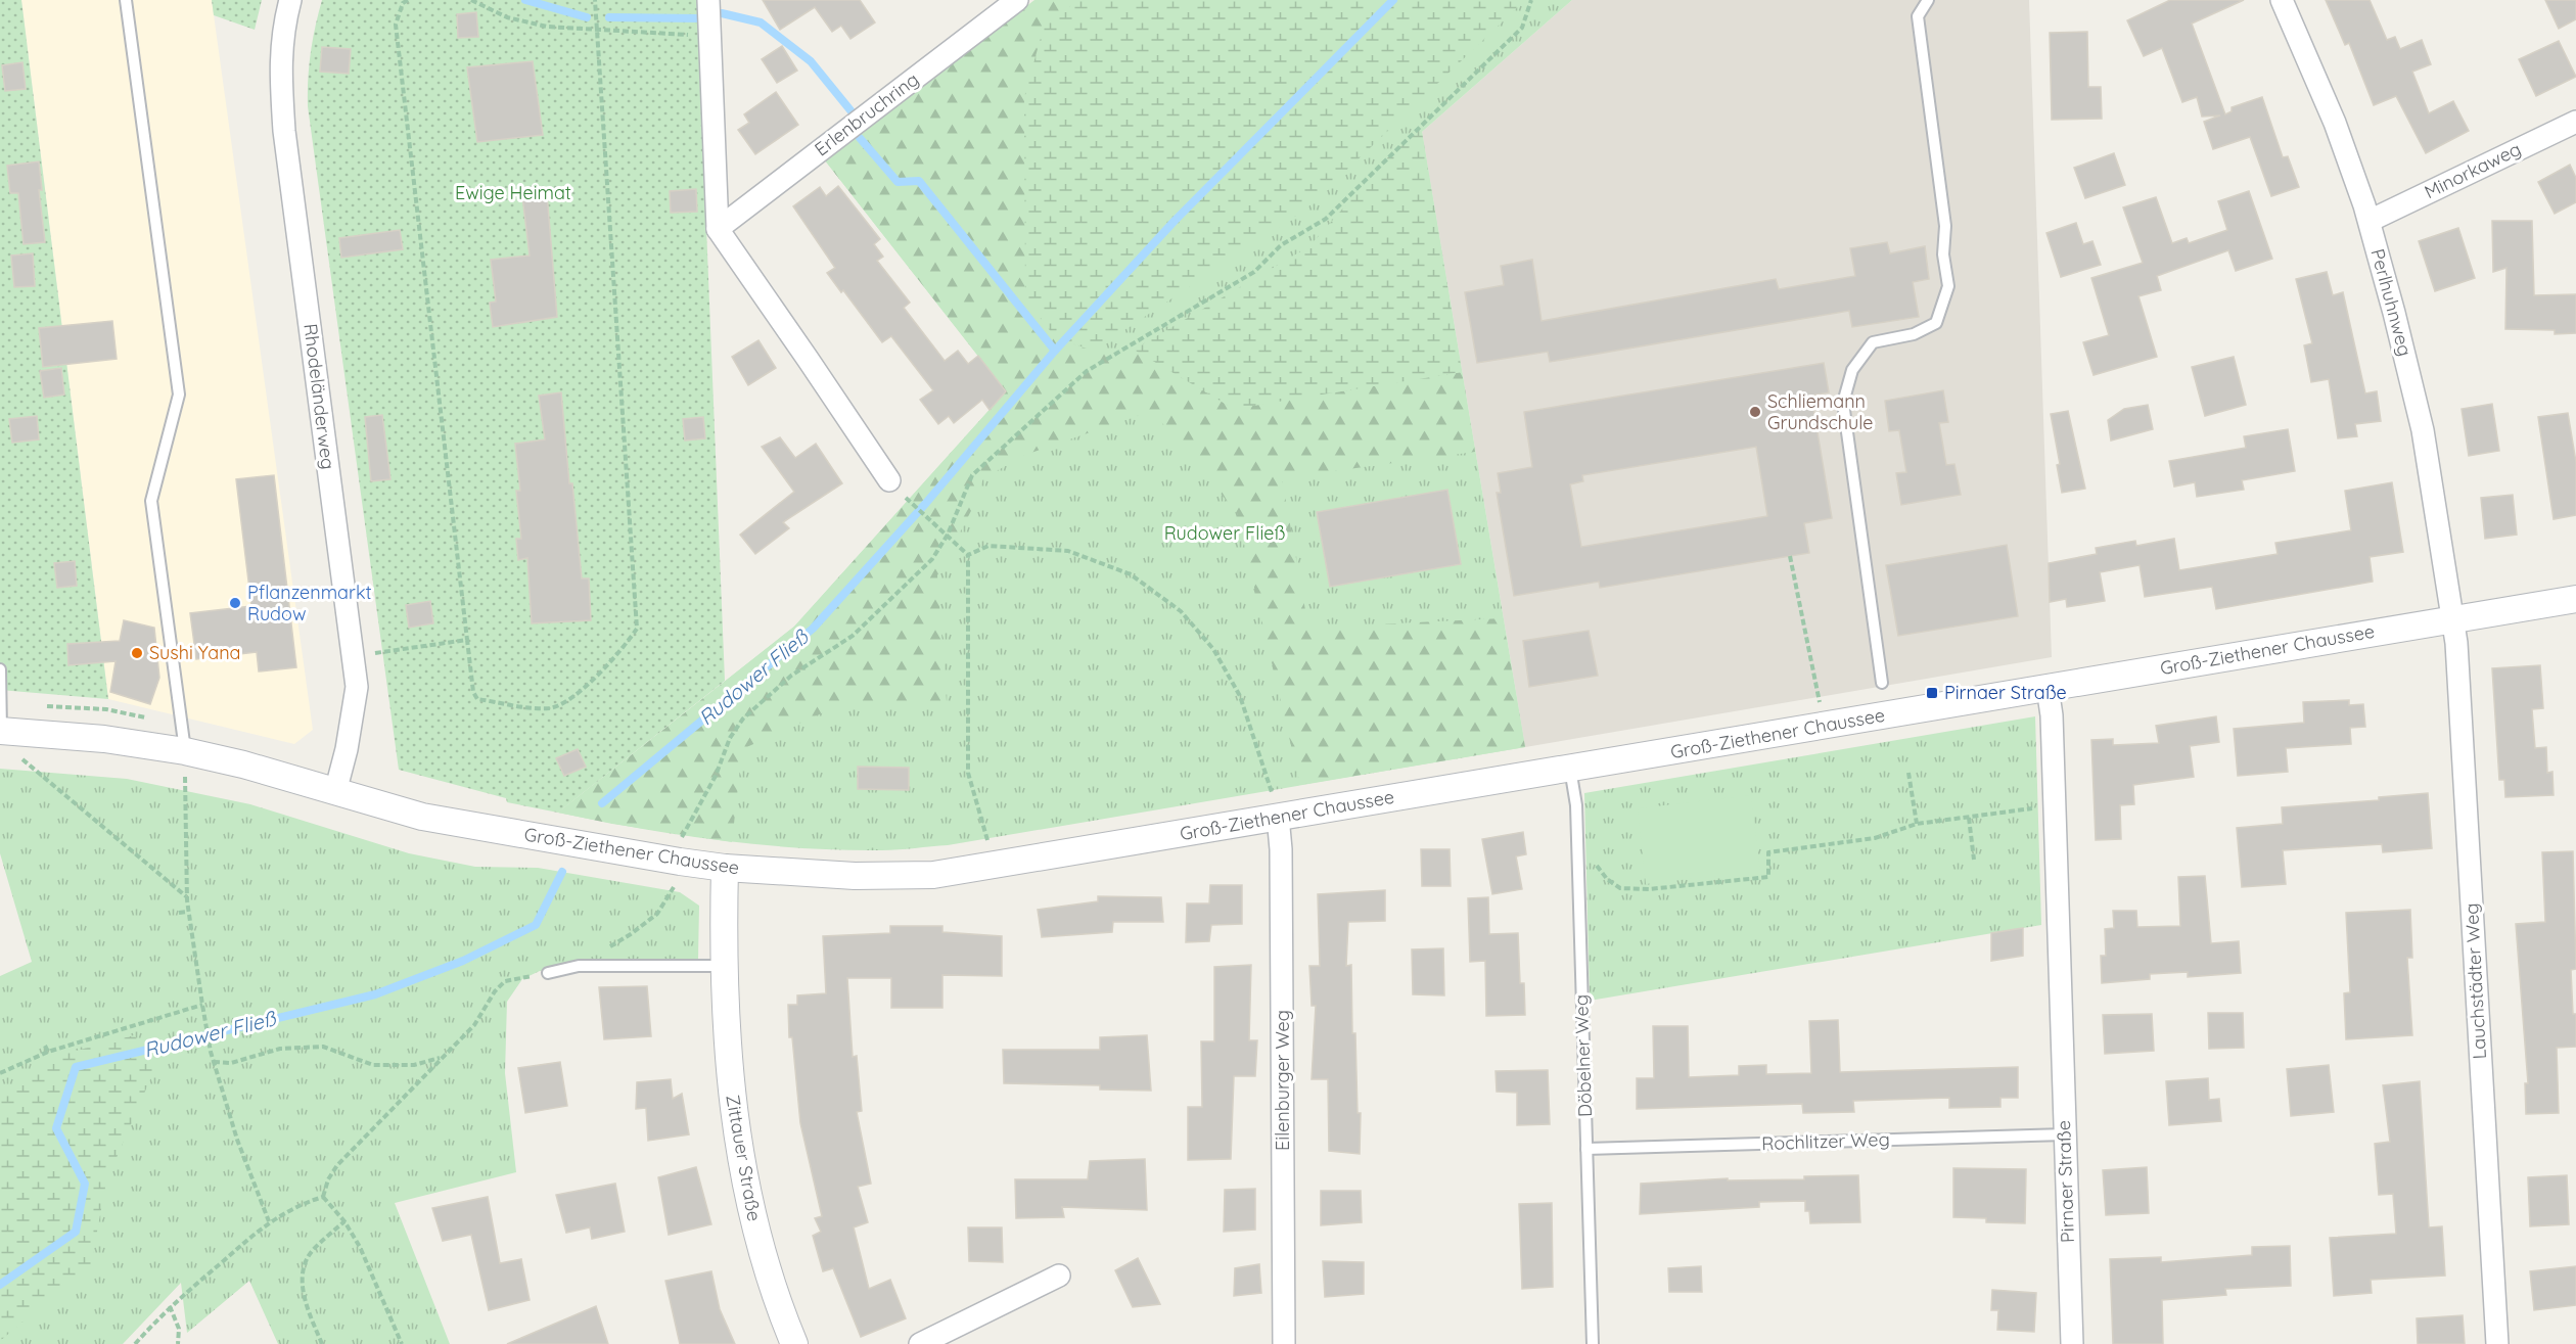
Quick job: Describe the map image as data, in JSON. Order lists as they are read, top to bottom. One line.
{"streets":{"street":["Erlenbruchring","Minorkaweg","Perlhuhnweg","Rhodeländerweg","Groß-Ziethener Chaussee","Lauchstädter Weg","Eilenburger Weg","Zittauer Straße","Pirnaer Straße"],"lane":["Döbelner Weg","Rochlitzer Weg"]},"crossings":[["Minorkaweg","Perlhuhnweg"],["Perlhuhnweg","Groß-Ziethener Chaussee"],["Perlhuhnweg","Lauchstädter Weg"],["Rhodeländerweg","Groß-Ziethener Chaussee"],["Groß-Ziethener Chaussee","Lauchstädter Weg"],["Groß-Ziethener Chaussee","Döbelner Weg"],["Groß-Ziethener Chaussee","Eilenburger Weg"],["Groß-Ziethener Chaussee","Zittauer Straße"],["Groß-Ziethener Chaussee","Pirnaer Straße"],["Döbelner Weg","Rochlitzer Weg"],["Rochlitzer Weg","Pirnaer Straße"]],"water":["Rudower Fließ"],"parks":["Ewige Heimat","Rudower Fließ"],"places":{"other":["Schliemann Grundschule","Pflanzenmarkt Rudow","Sushi Yana"],"transit":["Pirnaer Straße"]}}
